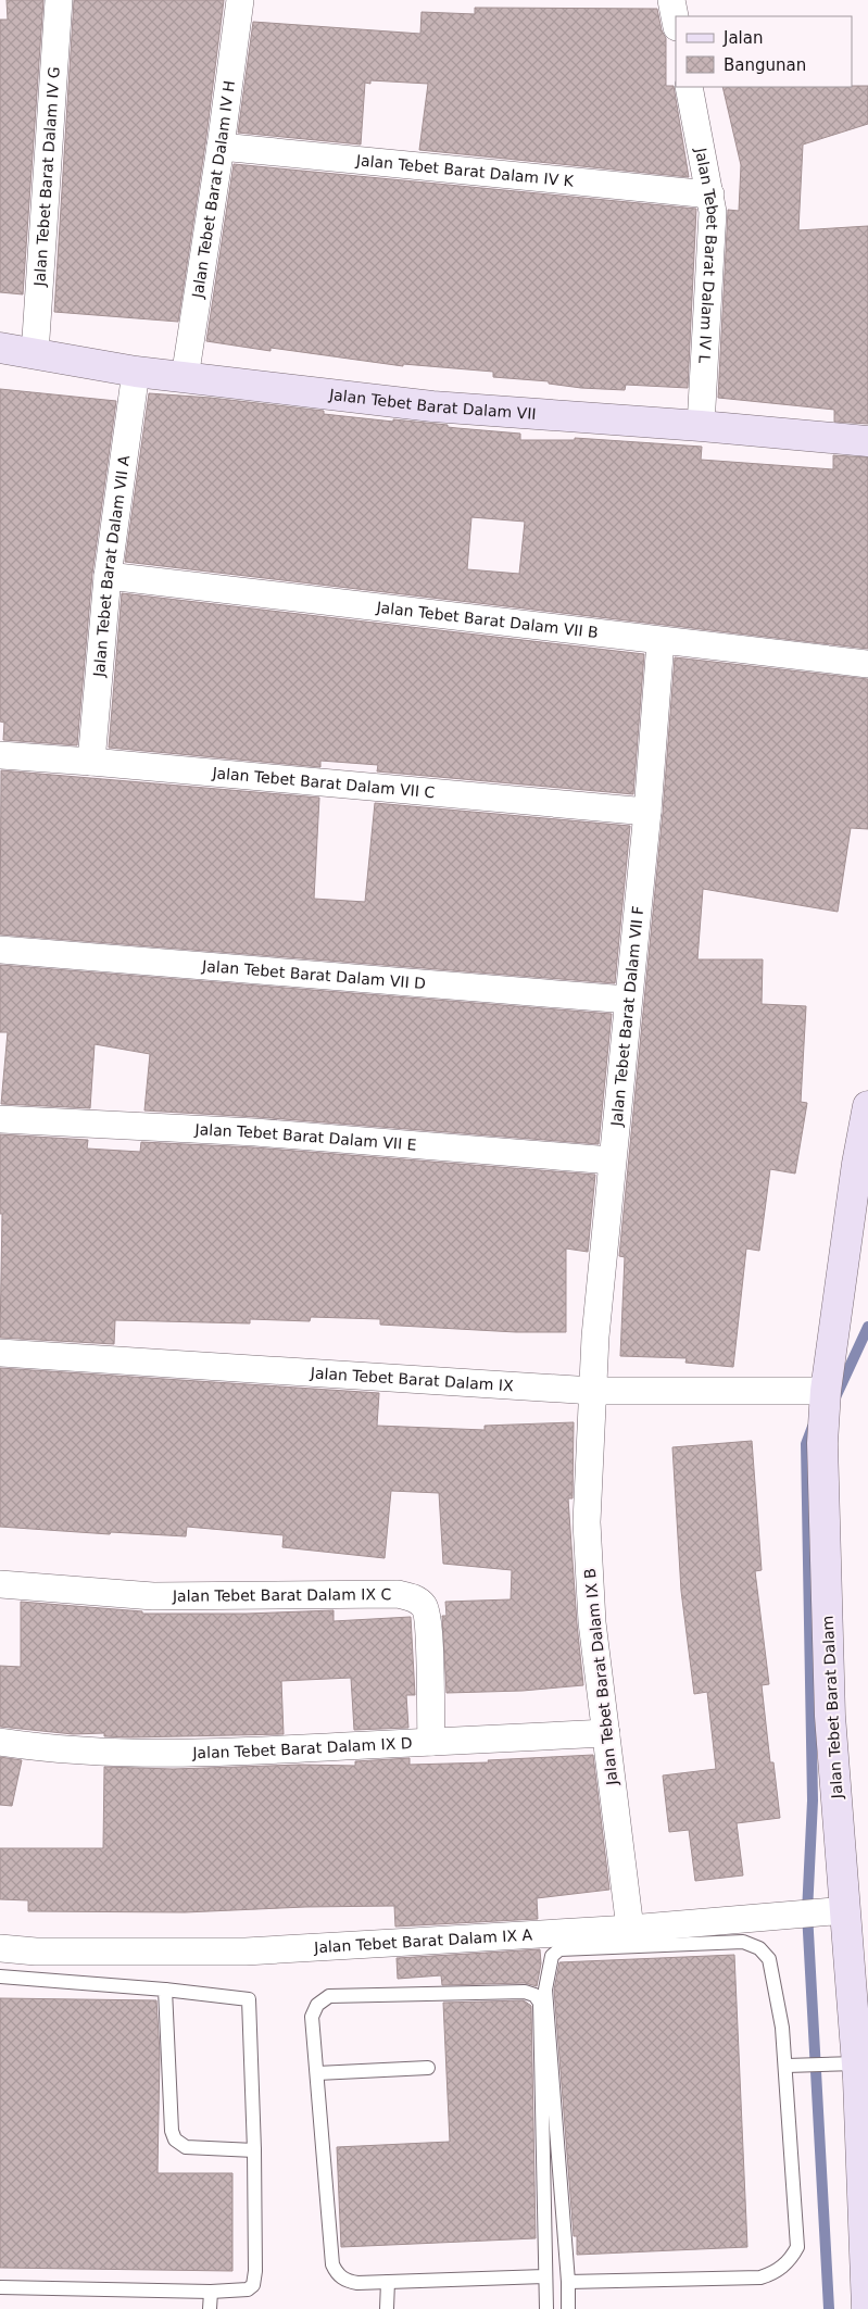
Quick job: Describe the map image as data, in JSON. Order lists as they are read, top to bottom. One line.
{"streets":{"street":["Jalan Tebet Barat Dalam IV K","Jalan Tebet Barat Dalam IV G","Jalan Tebet Barat Dalam IV H","Jalan Tebet Barat Dalam IV L","Jalan Tebet Barat Dalam VII","Jalan Tebet Barat Dalam VII A","Jalan Tebet Barat Dalam VII B","Jalan Tebet Barat Dalam VII C","Jalan Tebet Barat Dalam VII D","Jalan Tebet Barat Dalam VII F","Jalan Tebet Barat Dalam VII E","Jalan Tebet Barat Dalam IX","Jalan Tebet Barat Dalam IX C","Jalan Tebet Barat Dalam IX B","Jalan Tebet Barat Dalam","Jalan Tebet Barat Dalam IX D","Jalan Tebet Barat Dalam IX A"]},"crossings":[["Jalan Tebet Barat Dalam IV K","Jalan Tebet Barat Dalam IV H"],["Jalan Tebet Barat Dalam IV K","Jalan Tebet Barat Dalam IV L"],["Jalan Tebet Barat Dalam IV G","Jalan Tebet Barat Dalam VII"],["Jalan Tebet Barat Dalam IV H","Jalan Tebet Barat Dalam VII"],["Jalan Tebet Barat Dalam IV L","Jalan Tebet Barat Dalam VII"],["Jalan Tebet Barat Dalam VII","Jalan Tebet Barat Dalam VII A"],["Jalan Tebet Barat Dalam VII A","Jalan Tebet Barat Dalam VII B"],["Jalan Tebet Barat Dalam VII A","Jalan Tebet Barat Dalam VII C"],["Jalan Tebet Barat Dalam VII B","Jalan Tebet Barat Dalam VII F"],["Jalan Tebet Barat Dalam VII C","Jalan Tebet Barat Dalam VII F"],["Jalan Tebet Barat Dalam VII D","Jalan Tebet Barat Dalam VII F"],["Jalan Tebet Barat Dalam VII F","Jalan Tebet Barat Dalam VII E"],["Jalan Tebet Barat Dalam VII F","Jalan Tebet Barat Dalam IX"],["Jalan Tebet Barat Dalam VII F","Jalan Tebet Barat Dalam IX B"],["Jalan Tebet Barat Dalam IX","Jalan Tebet Barat Dalam IX B"],["Jalan Tebet Barat Dalam IX","Jalan Tebet Barat Dalam"],["Jalan Tebet Barat Dalam IX C","Jalan Tebet Barat Dalam IX D"],["Jalan Tebet Barat Dalam IX B","Jalan Tebet Barat Dalam IX D"],["Jalan Tebet Barat Dalam IX B","Jalan Tebet Barat Dalam IX A"],["Jalan Tebet Barat Dalam","Jalan Tebet Barat Dalam IX A"]],"legend":["Jalan","Bangunan"]}
